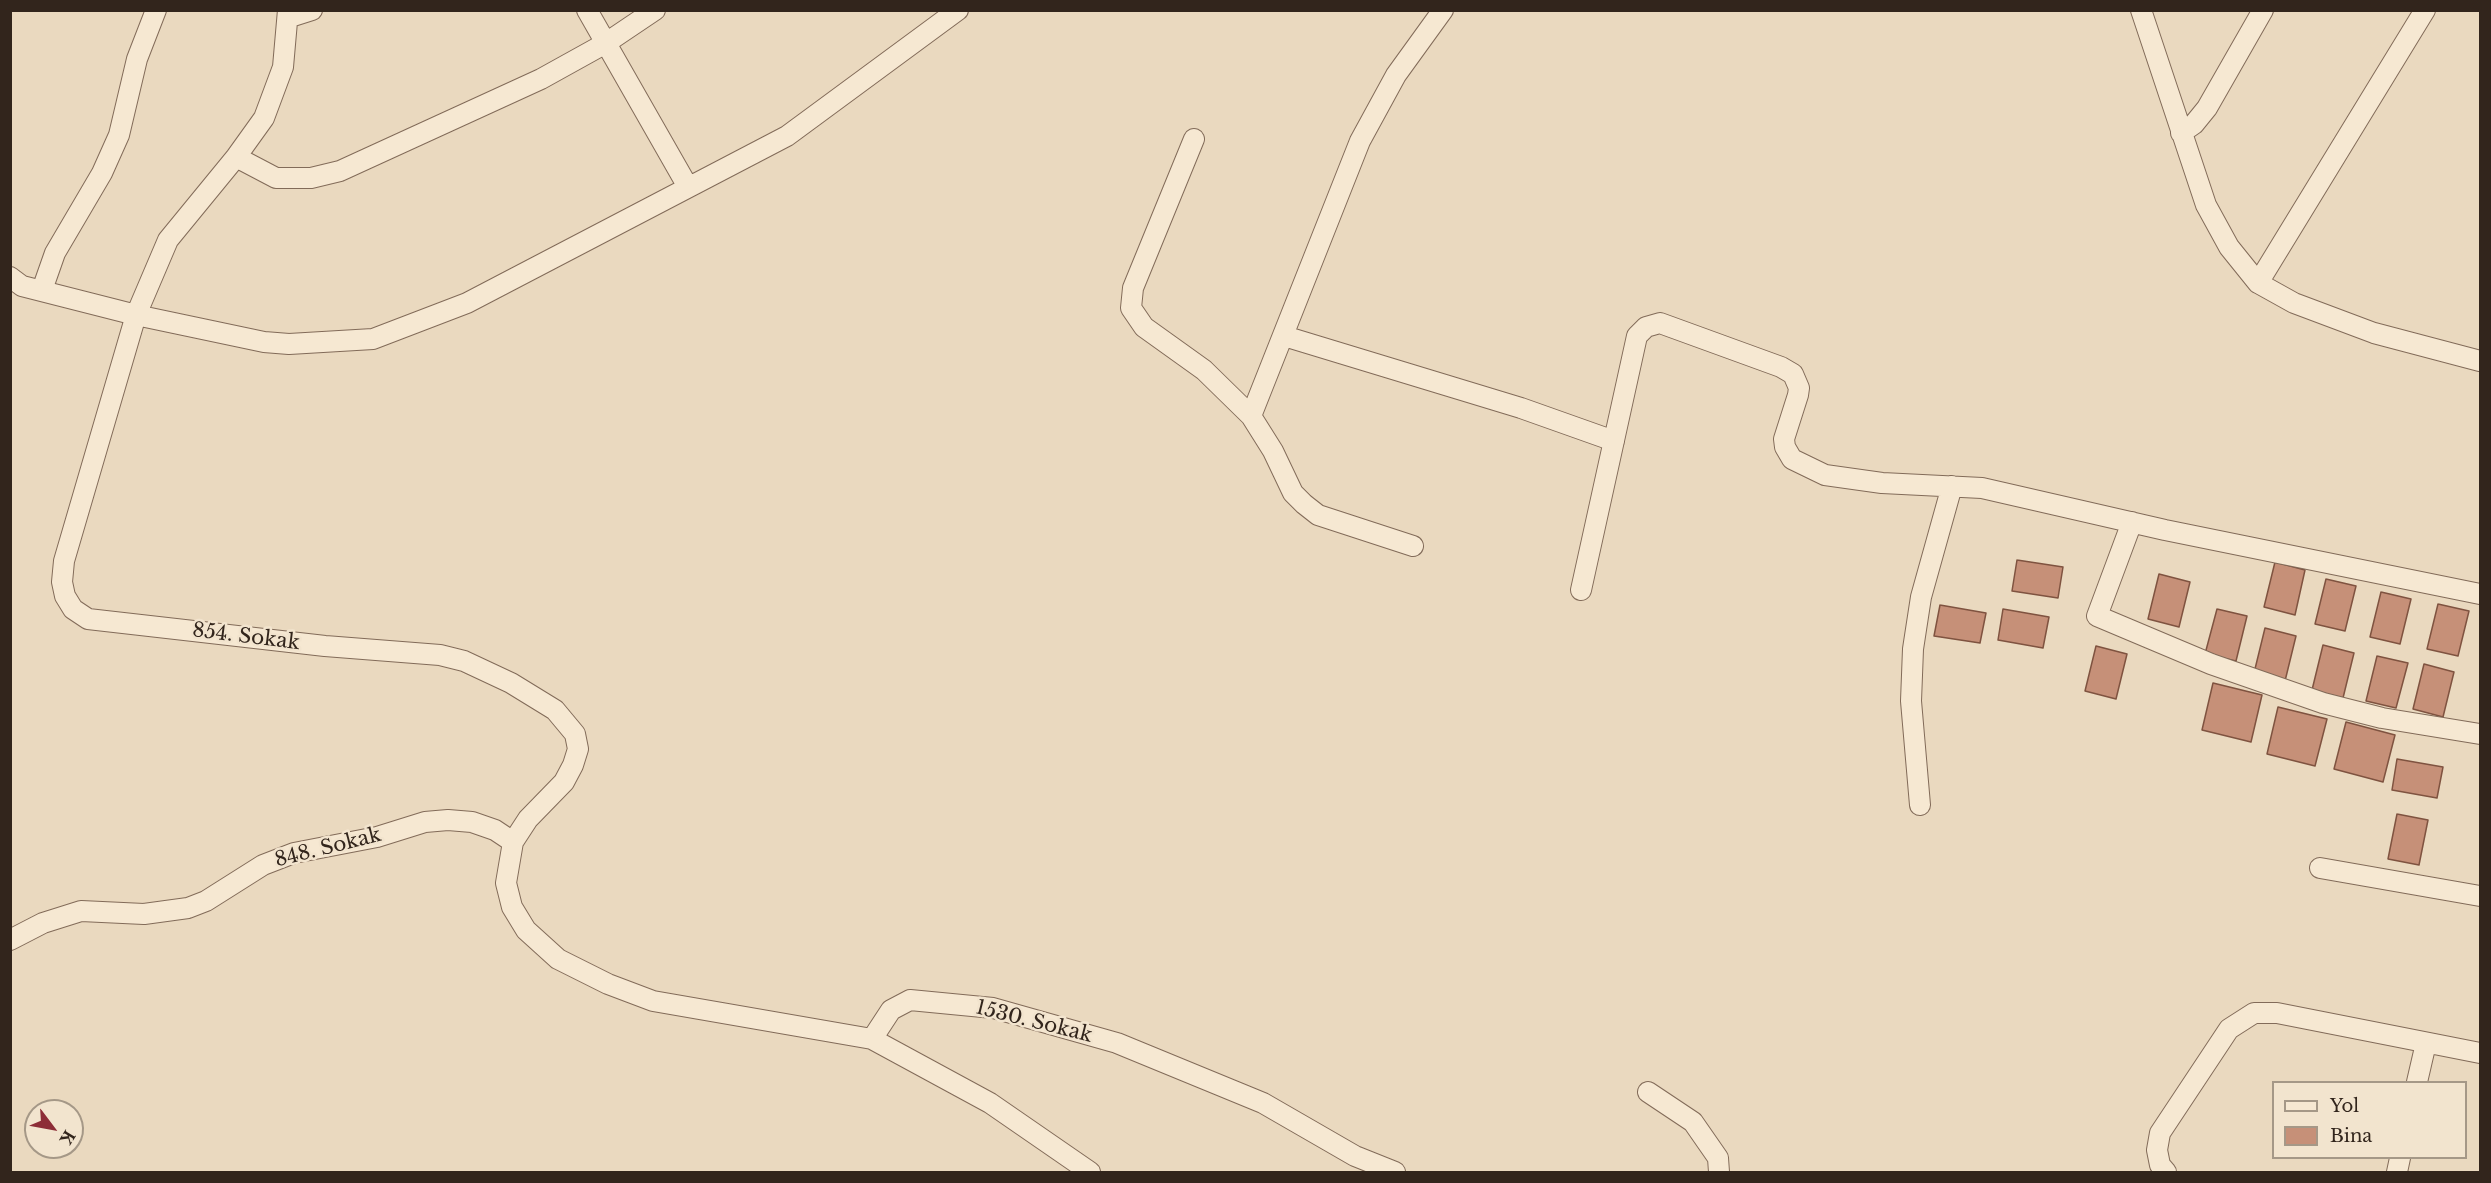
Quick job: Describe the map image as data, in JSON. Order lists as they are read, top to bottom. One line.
{"streets":{"street":["854. Sokak","848. Sokak","1530. Sokak"]},"crossings":[["854. Sokak","848. Sokak"]],"legend":["Yol","Bina"],"north":"bottom right"}
